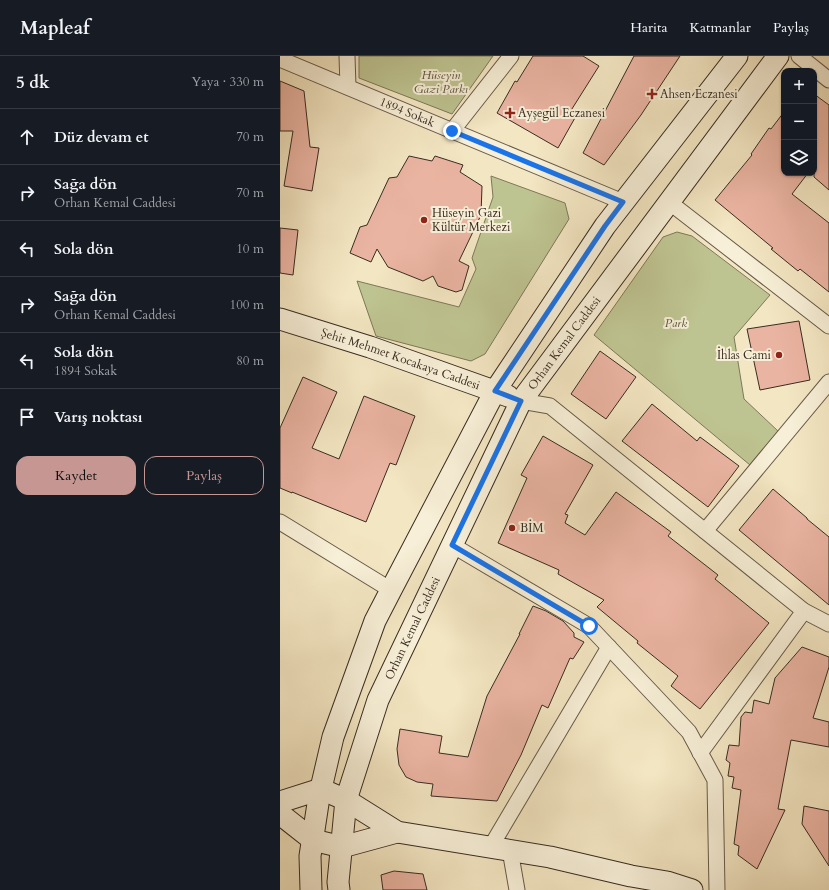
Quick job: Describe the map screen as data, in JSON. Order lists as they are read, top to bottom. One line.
{"streets":{"main road":["Orhan Kemal Caddesi","Şehit Mehmet Kocakaya Caddesi"],"street":["1894 Sokak"]},"crossings":[["1894 Sokak","Orhan Kemal Caddesi"],["Orhan Kemal Caddesi","Şehit Mehmet Kocakaya Caddesi"]],"parks":["Hüseyin Gazi Parkı","Park"],"places":{"health":["Ahsen Eczanesi","Ayşegül Eczanesi"],"other":["Hüseyin Gazi Kültür Merkezi","İhlas Cami","BİM"]},"page":{"header":"Mapleaf","nav":["Harita","Katmanlar","Paylaş"],"heading":["5 dk","Yaya · 330 m"],"map_buttons":["+","−"],"list":[["Düz devam et","70 m"],["Sağa dön","Orhan Kemal Caddesi","70 m"],["Sola dön","10 m"],["Sağa dön","Orhan Kemal Caddesi","100 m"],["Sola dön","1894 Sokak","80 m"],"Varış noktası"],"buttons":["Kaydet","Paylaş"]}}
